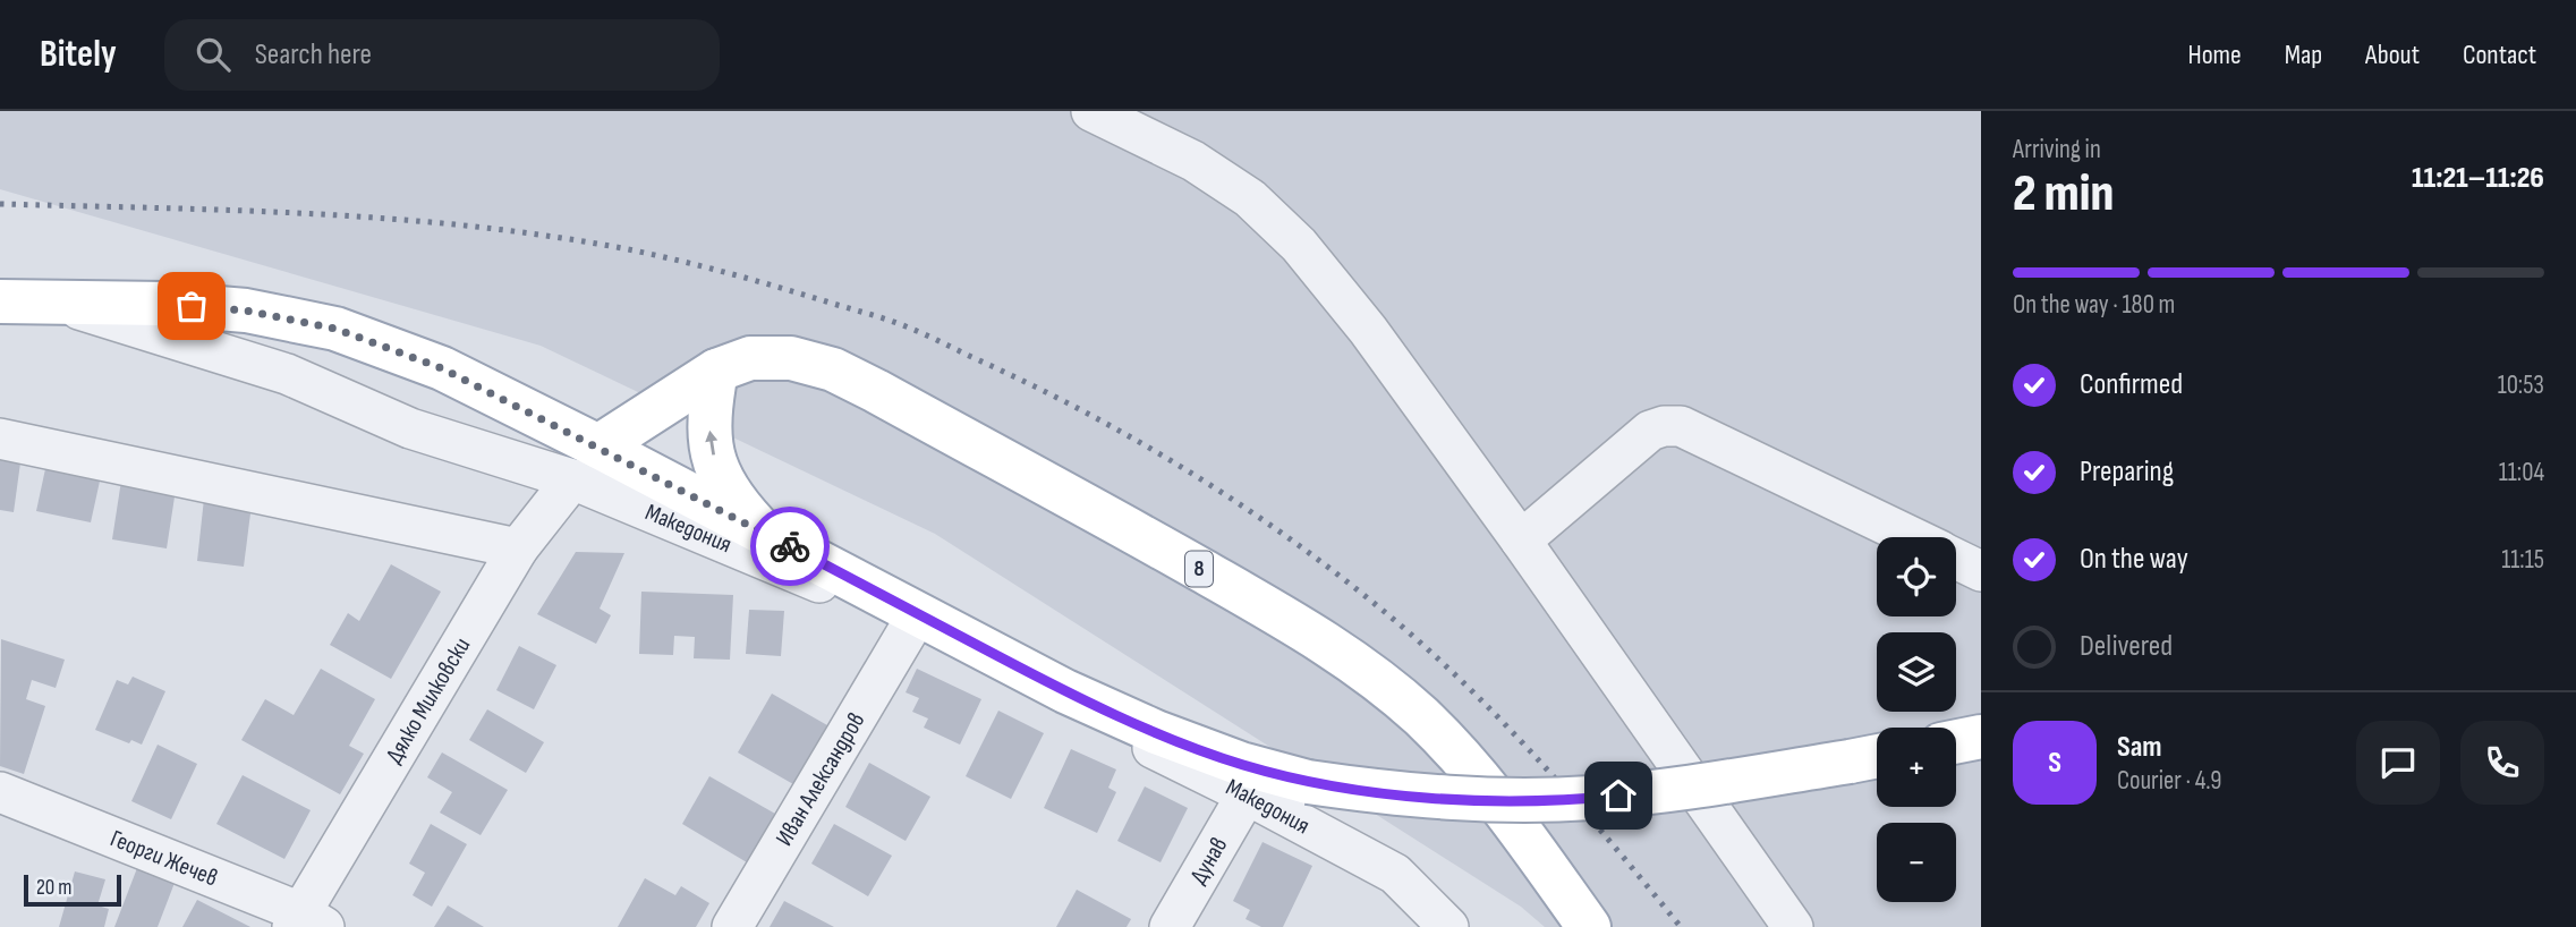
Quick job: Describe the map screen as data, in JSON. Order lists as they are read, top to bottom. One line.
{"streets":{"main road":["8"],"street":["Македония","Дялко Милковски","Иван Александров","Георги Жечев","Дунав"]},"crossings":[["Македония","8"],["Македония","Дялко Милковски"],["Македония","Иван Александров"],["Македония","Дунав"],["8","Дялко Милковски"],["Дялко Милковски","Георги Жечев"]],"scale_bar":"20 m","page":{"header":"Bitely","search":"Search here","nav":["Home","Map","About","Contact"],"heading":["2 min","Arriving in","11:21–11:26"],"panel":["Sam","Courier · 4.9"],"bar":"On the way · 180 m","list":[["Confirmed","10:53"],["Preparing","11:04"],["On the way","11:15"],"Delivered"],"map_buttons":["+","−"],"round":"S","scale":"20 m"}}
